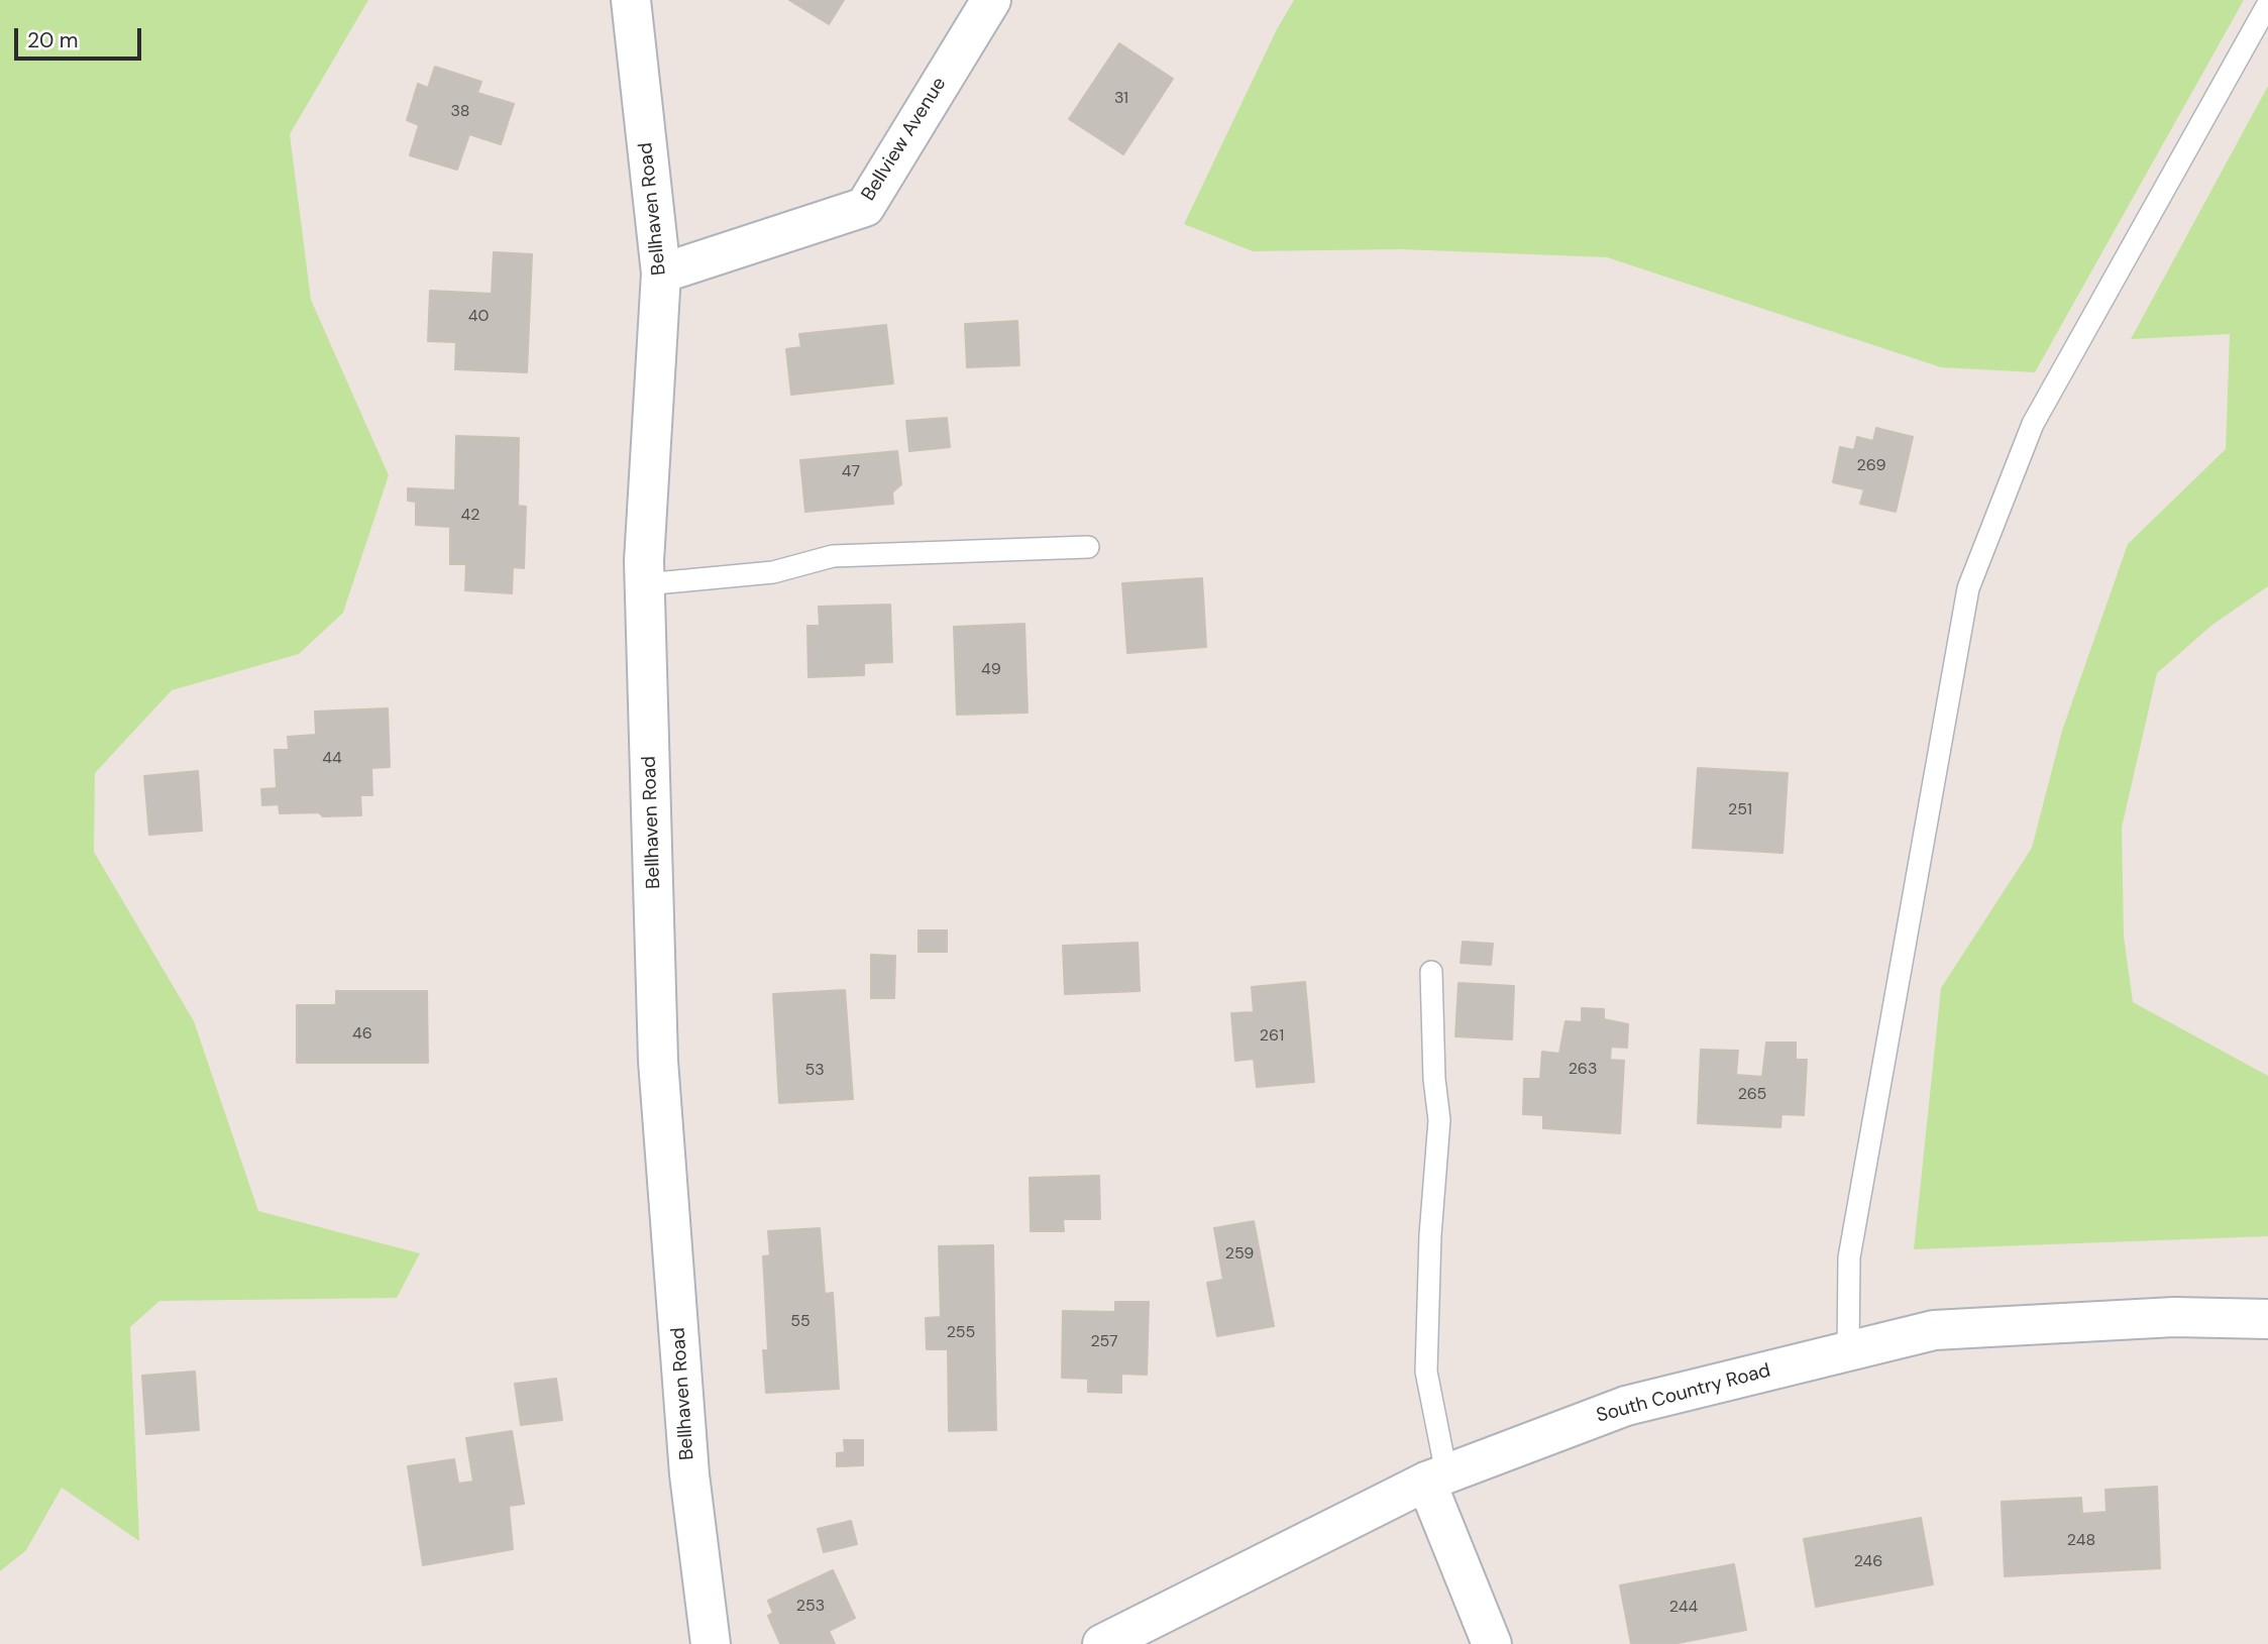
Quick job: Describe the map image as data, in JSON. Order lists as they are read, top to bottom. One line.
{"streets":{"street":["Bellview Avenue","Bellhaven Road","South Country Road"]},"crossings":[["Bellview Avenue","Bellhaven Road"]],"house_numbers":["31","38","40","269","47","42","49","44","251","46","261","263","53","265","259","55","255","257","248","246","253","244"],"scale_bar":"20 m"}
